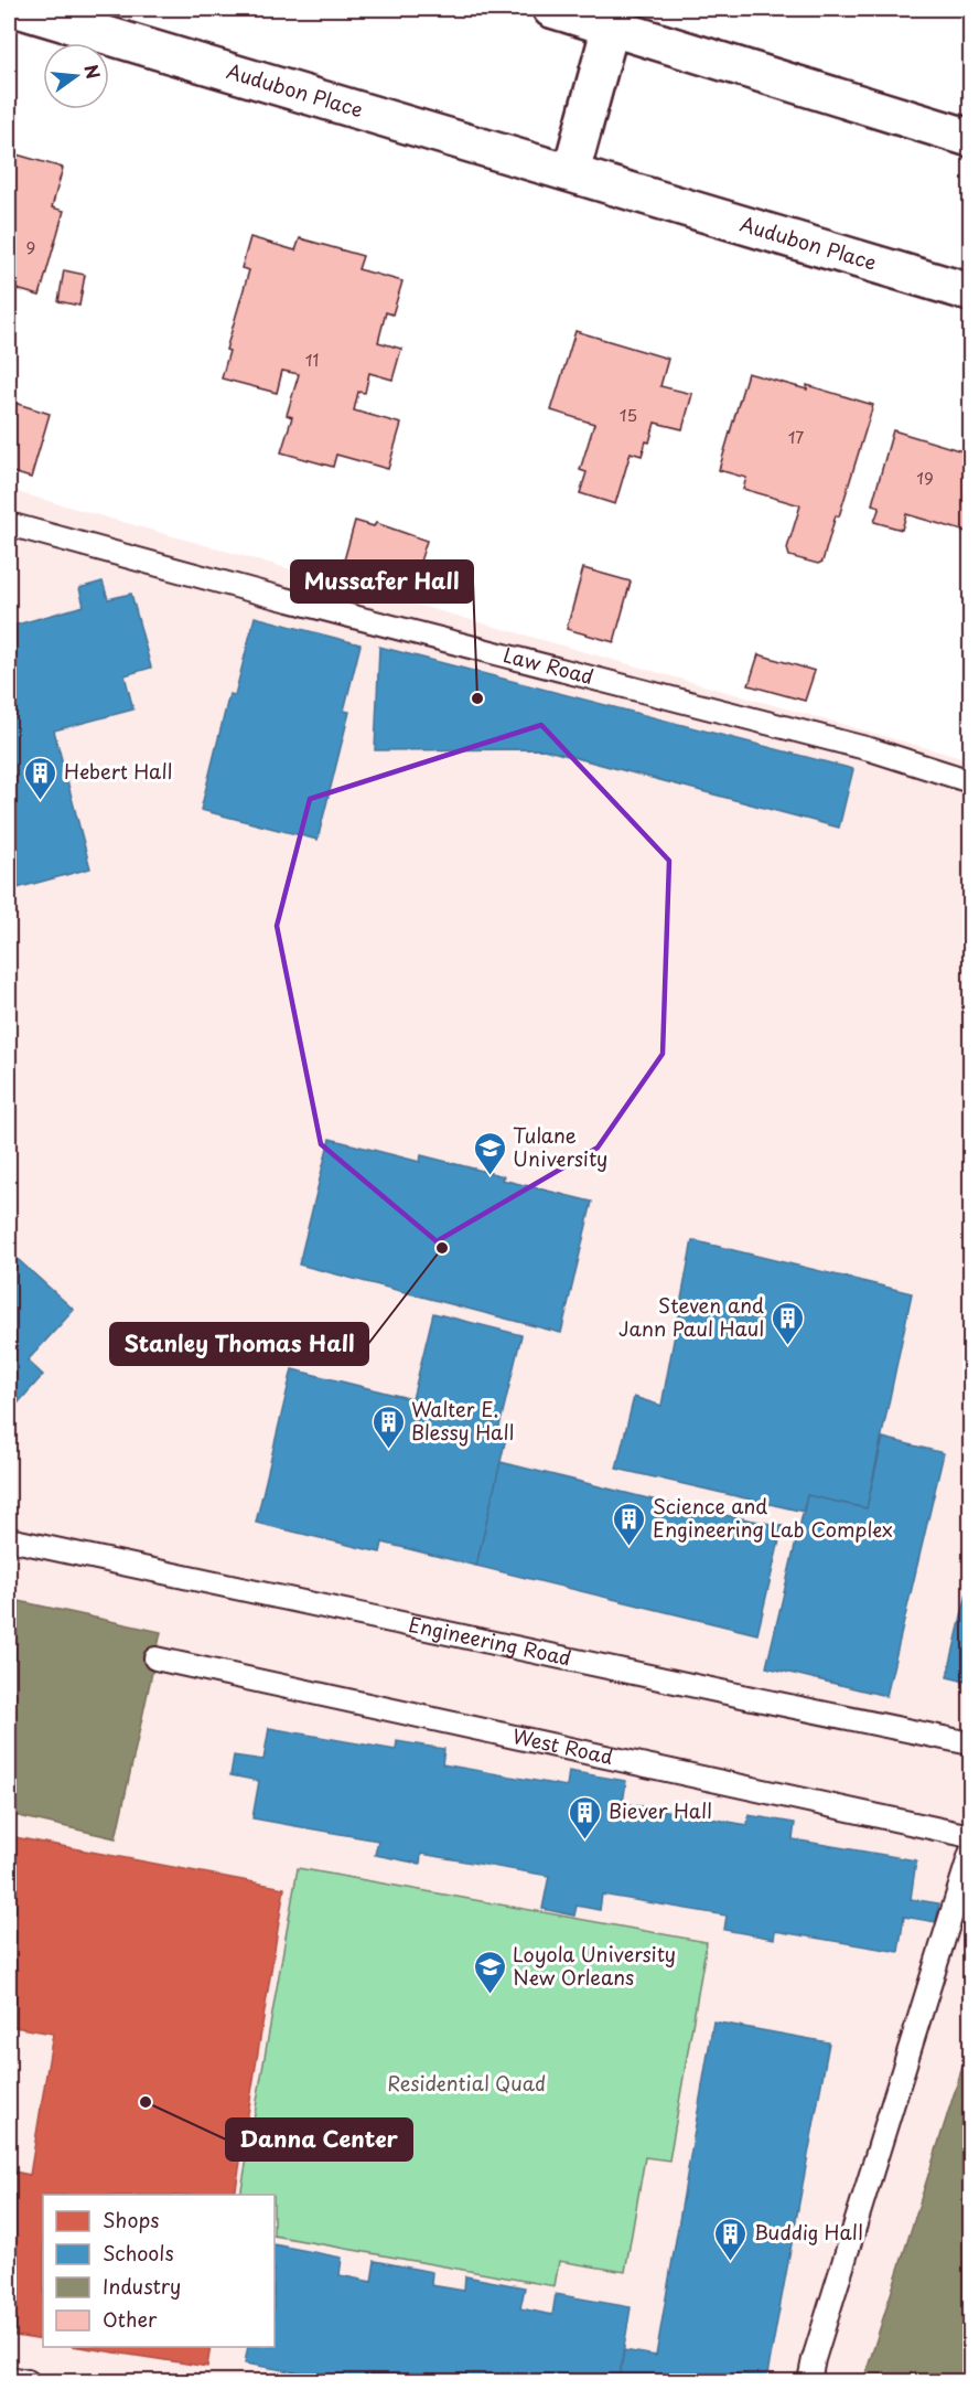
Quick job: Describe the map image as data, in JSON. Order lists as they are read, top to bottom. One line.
{"streets":{"street":["Audubon Place"],"lane":["Law Road","Engineering Road","West Road"]},"parks":["Residential Quad"],"places":{"other":["Mussafer Hall","Stanley Thomas Hall","Danna Center"],"building":["Hebert Hall","Steven and Jann Paul Haul","Walter E. Blessy Hall","Science and Engineering Lab Complex","Biever Hall","Buddig Hall"],"school or university":["Tulane University","Loyola University New Orleans"]},"house_numbers":["9","11","15","17","19"],"legend":["Shops","Schools","Industry","Other"],"north":"right"}
